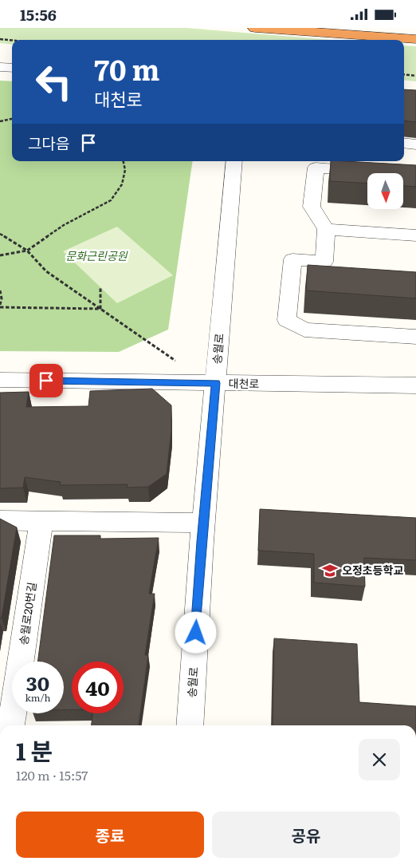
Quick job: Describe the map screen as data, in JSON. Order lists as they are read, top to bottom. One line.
{"streets":{"street":["송월로","대천로","송월로20번길"]},"crossings":[["송월로","대천로"]],"parks":["문화근린공원"],"places":{"school or university":["오정초등학교"]},"north":"bottom","page":{"status":"15:56","turn":["70 m","대천로"],"then":"그다음","speed":"30 km/h","limit":"40","heading":["1 분","120 m · 15:57"],"buttons":["종료","공유"]}}
